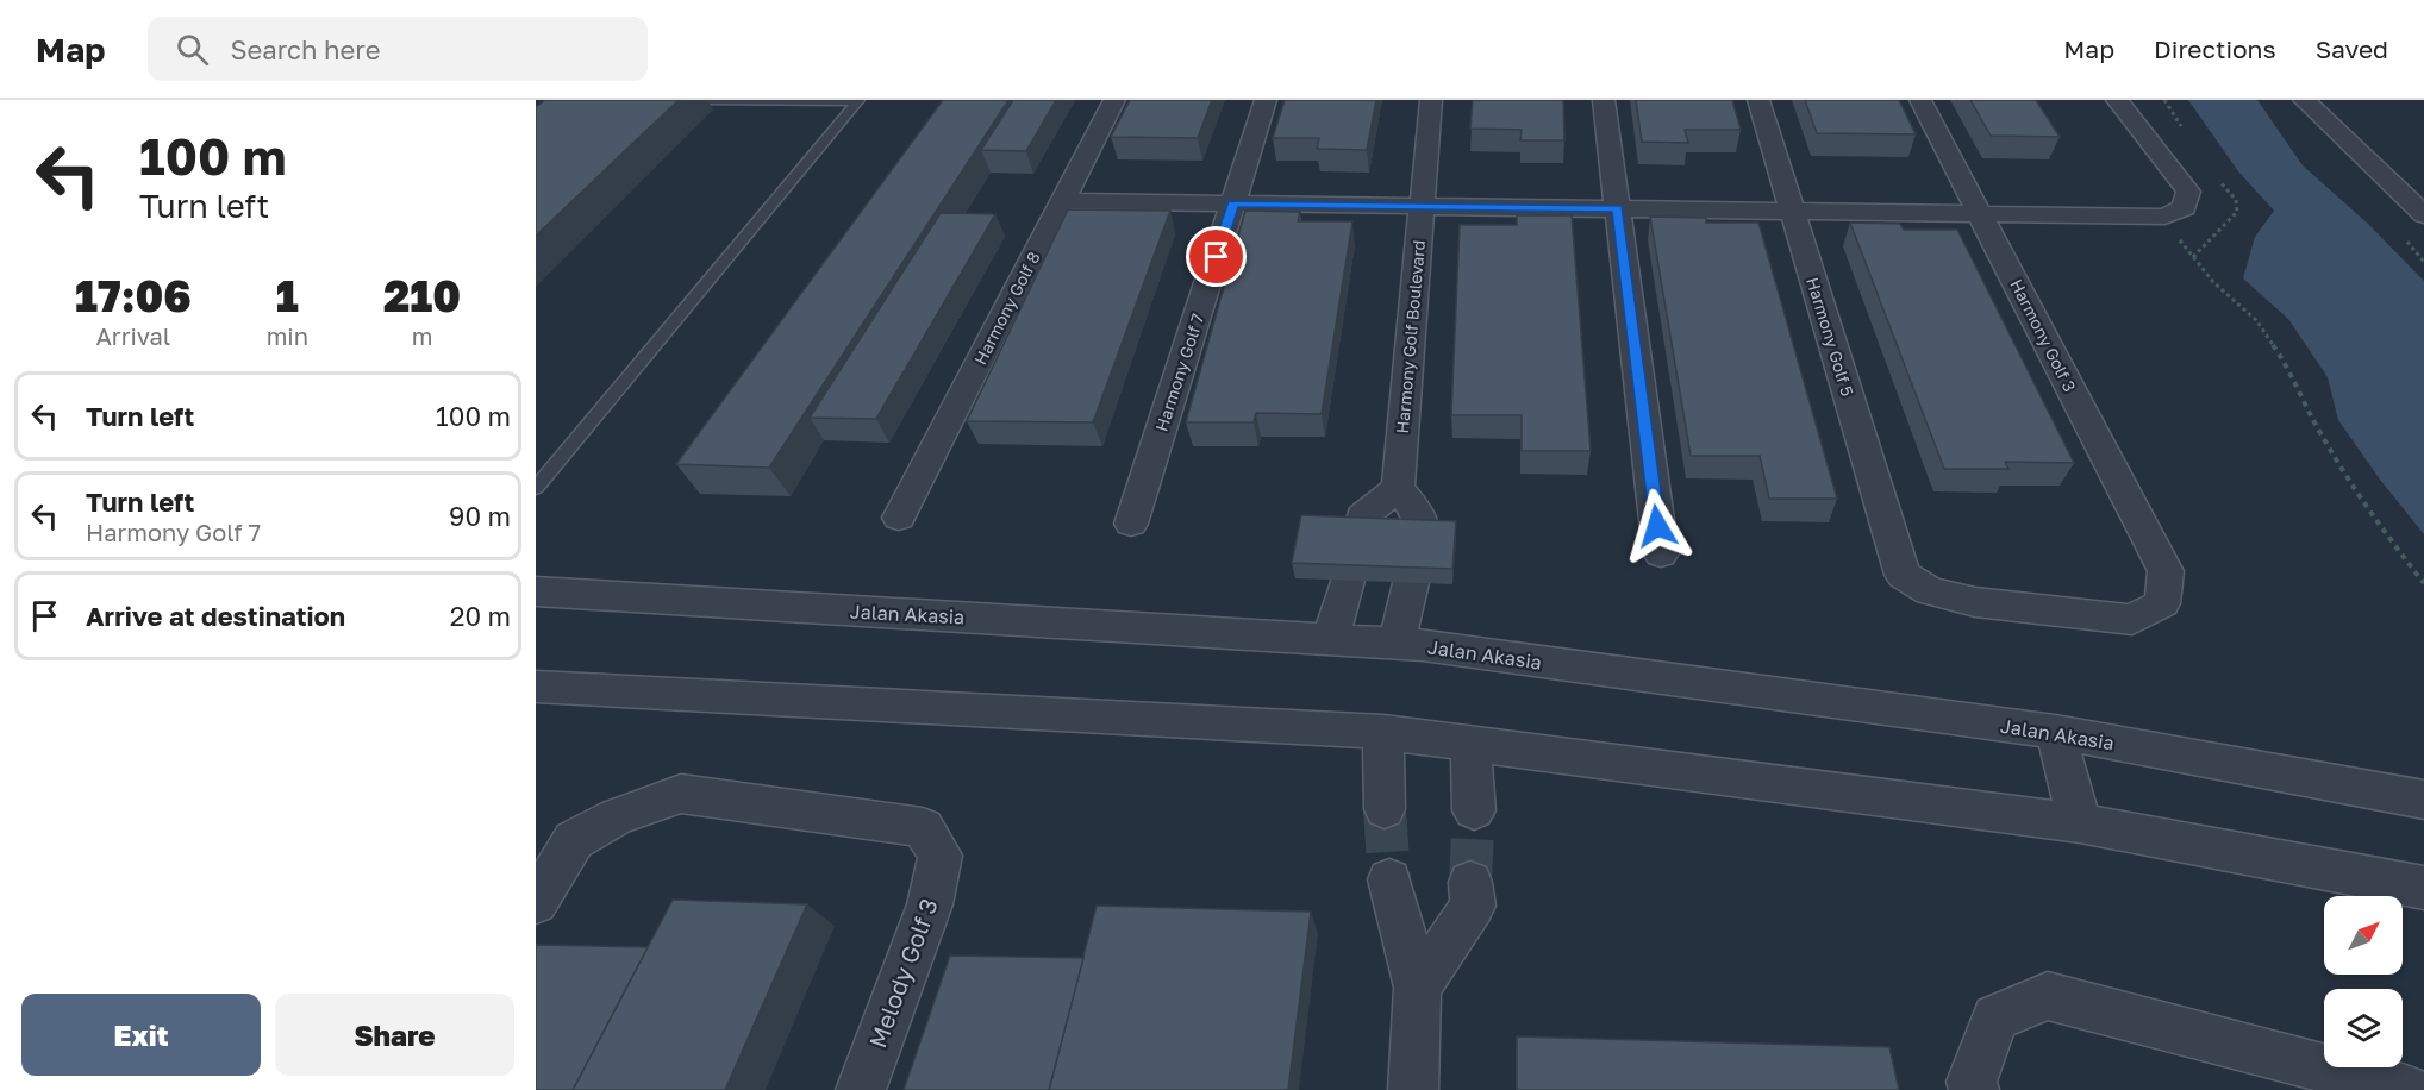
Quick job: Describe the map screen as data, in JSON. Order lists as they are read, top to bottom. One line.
{"streets":{"street":["Harmony Golf 8","Harmony Golf 3","Harmony Golf Boulevard","Harmony Golf 5","Harmony Golf 7","Jalan Akasia","Melody Golf 3"]},"crossings":[["Harmony Golf 3","Harmony Golf 5"]],"north":"top right","page":{"header":"Map","search":"Search here","nav":["Map","Directions","Saved"],"turn":["100 m","Turn left"],"eta":["17:06","Arrival","1","min","210","m"],"list":[{"name":"Turn left","value":"100 m"},{"name":"Turn left","note":"Harmony Golf 7","value":"90 m"},{"name":"Arrive at destination","value":"20 m"}],"buttons":["Exit","Share"]}}
